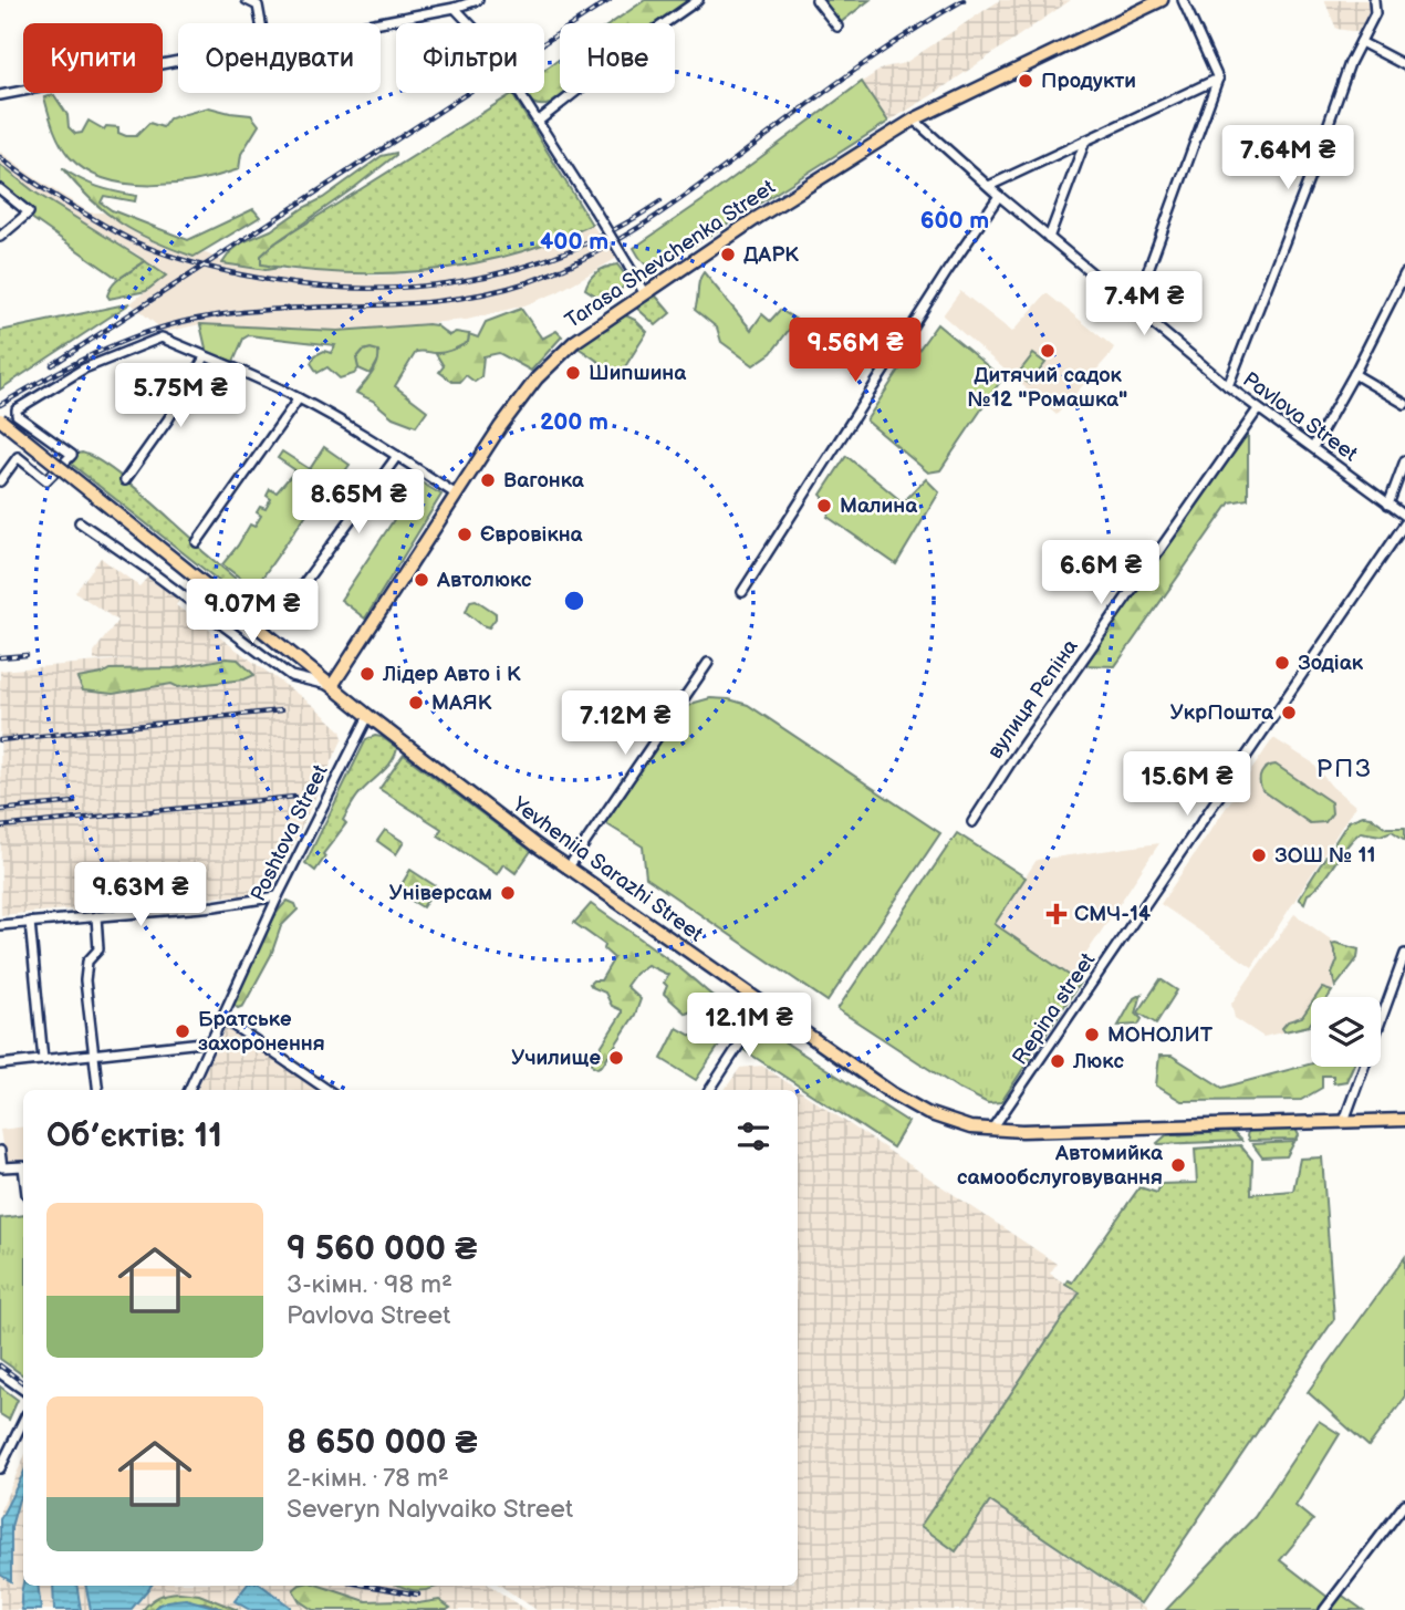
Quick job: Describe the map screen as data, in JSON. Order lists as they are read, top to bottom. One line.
{"streets":{"main road":["Tarasa Shevchenka Street","Yevheniia Sarazhi Street"],"street":["Pavlova Street","вулиця Рєпіна","Poshtova Street","Repina street"]},"crossings":[["Tarasa Shevchenka Street","Pavlova Street"],["Tarasa Shevchenka Street","Yevheniia Sarazhi Street"],["Pavlova Street","вулиця Рєпіна"],["Poshtova Street","Yevheniia Sarazhi Street"],["Yevheniia Sarazhi Street","Repina street"]],"districts":["РПЗ"],"places":{"other":["Продукти","ДАРК","Дитячий садок №12 \"Ромашка\"","Шипшина","Вагонка","Малина","Євровікна","Автолюкс","Зодіак","Лідер Авто і К","МАЯК","УкрПошта","ЗОШ № 11","Універсам","Братське захоронення","МОНОЛИТ","Училище","Люкс","Автомийка самообслуговування"],"health":["СМЧ-14"]},"page":{"chip":["Купити","Орендувати","Фільтри","Нове"],"price":["7.64M ₴","7.4M ₴","9.56M ₴","5.75M ₴","8.65M ₴","6.6M ₴","9.07M ₴","7.12M ₴","15.6M ₴","9.63M ₴","12.1M ₴"],"heading":"Об’єктів: 11","list":[{"name":"9 560 000 ₴","note":"3-кімн. · 98 m² · Pavlova Street"},{"name":"8 650 000 ₴","note":"2-кімн. · 78 m² · Severyn Nalyvaiko Street"}]},"rings":["600 m","400 m","200 m"]}
